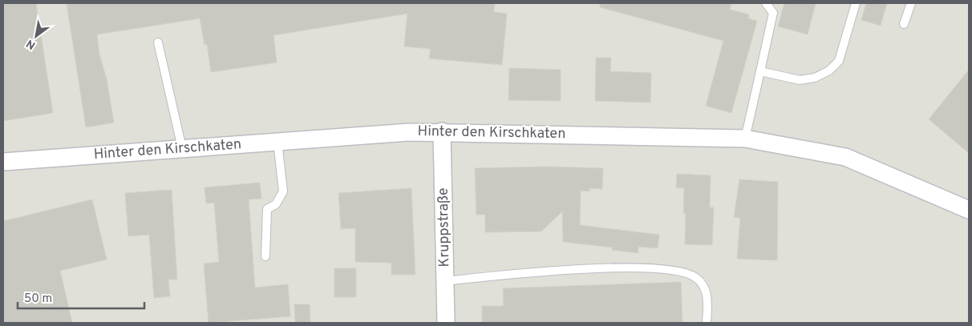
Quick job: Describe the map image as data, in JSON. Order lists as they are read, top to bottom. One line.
{"streets":{"street":["Hinter den Kirschkaten","Kruppstraße"]},"crossings":[["Hinter den Kirschkaten","Kruppstraße"]],"scale_bar":"50 m","north":"bottom left"}
